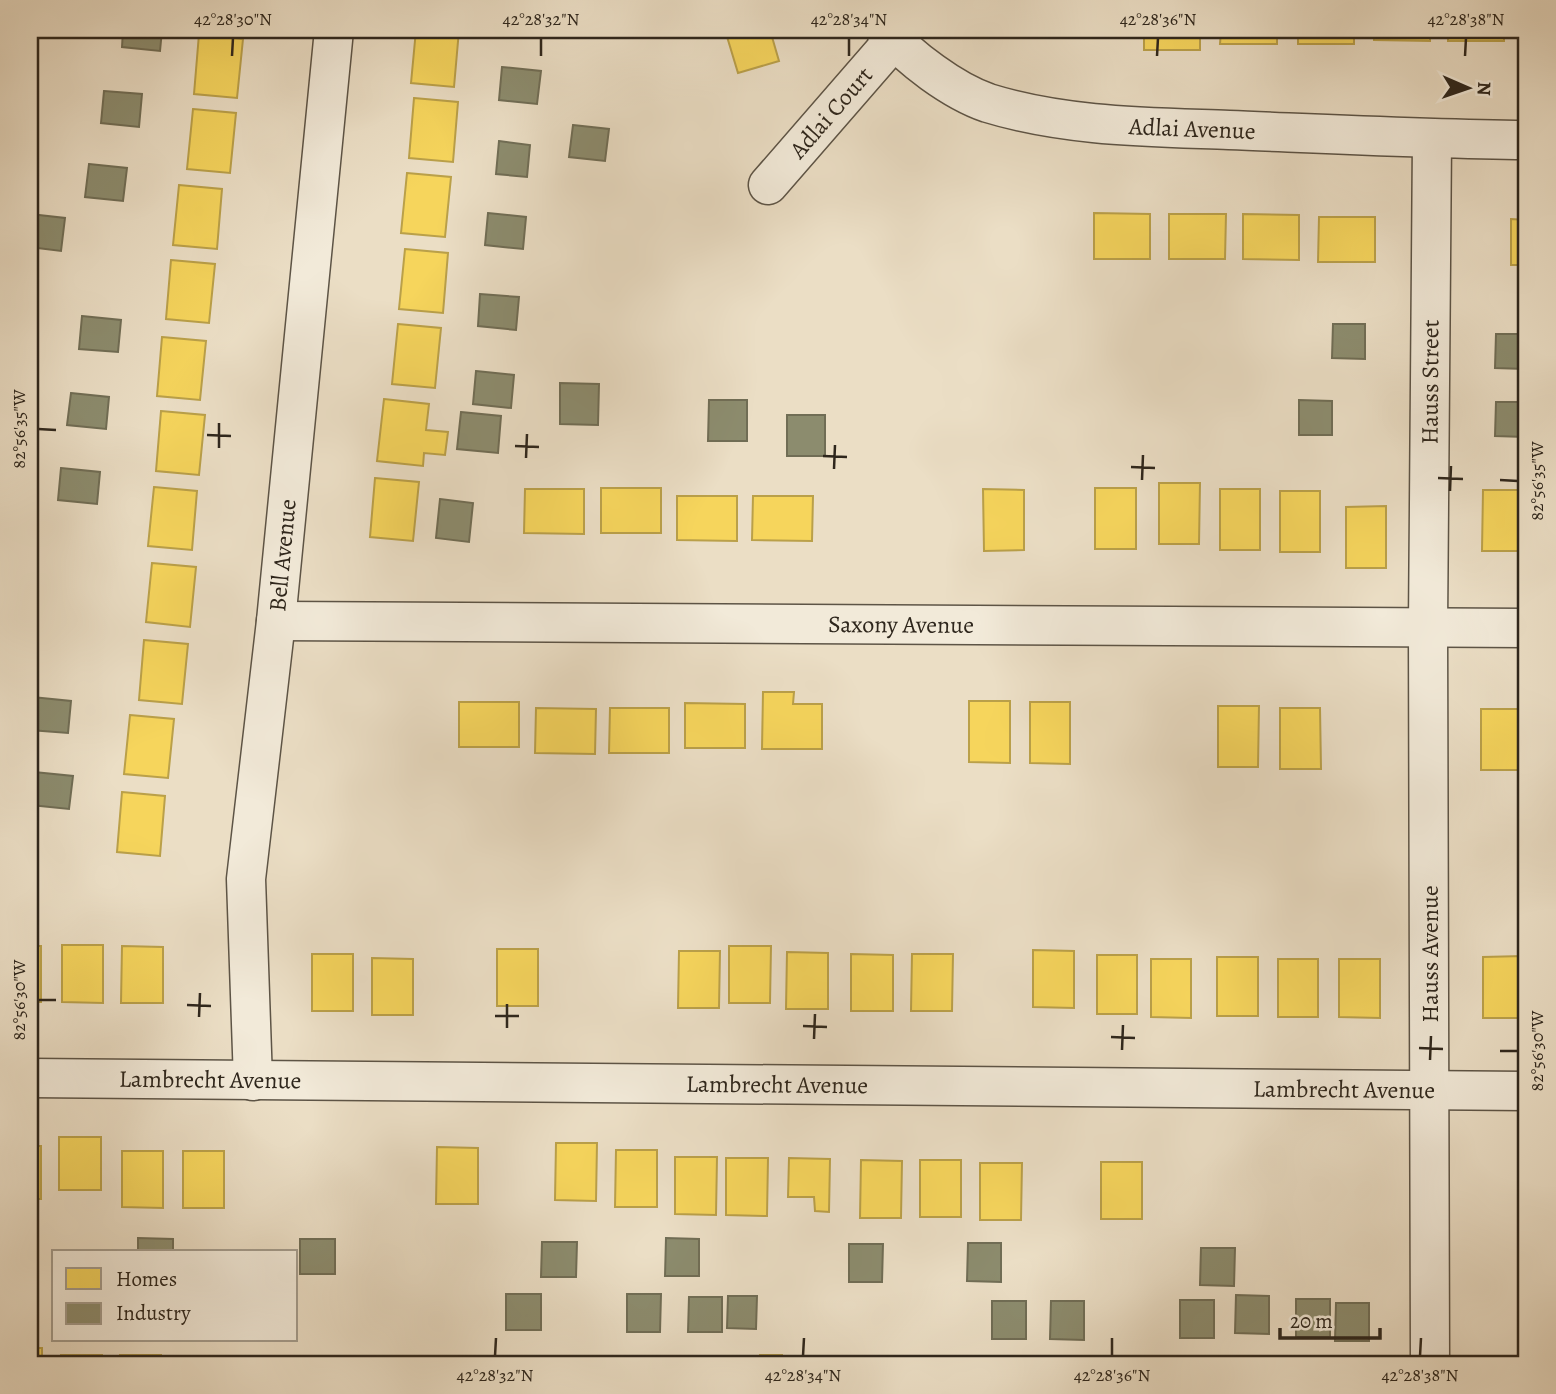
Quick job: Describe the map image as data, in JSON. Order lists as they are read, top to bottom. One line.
{"streets":{"street":["Adlai Court","Adlai Avenue","Hauss Street","Bell Avenue","Saxony Avenue","Hauss Avenue","Lambrecht Avenue"]},"crossings":[["Adlai Court","Adlai Avenue"],["Adlai Avenue","Hauss Street"],["Hauss Street","Saxony Avenue"],["Hauss Street","Hauss Avenue"],["Bell Avenue","Saxony Avenue"],["Bell Avenue","Lambrecht Avenue"],["Saxony Avenue","Hauss Avenue"],["Hauss Avenue","Lambrecht Avenue"]],"legend":["Homes","Industry"],"scale_bar":"20 m","north":"right","coordinates":["42°28'30\"N","42°28'32\"N","42°28'34\"N","42°28'36\"N","42°28'38\"N","82°56'35\"W","82°56'30\"W"]}
